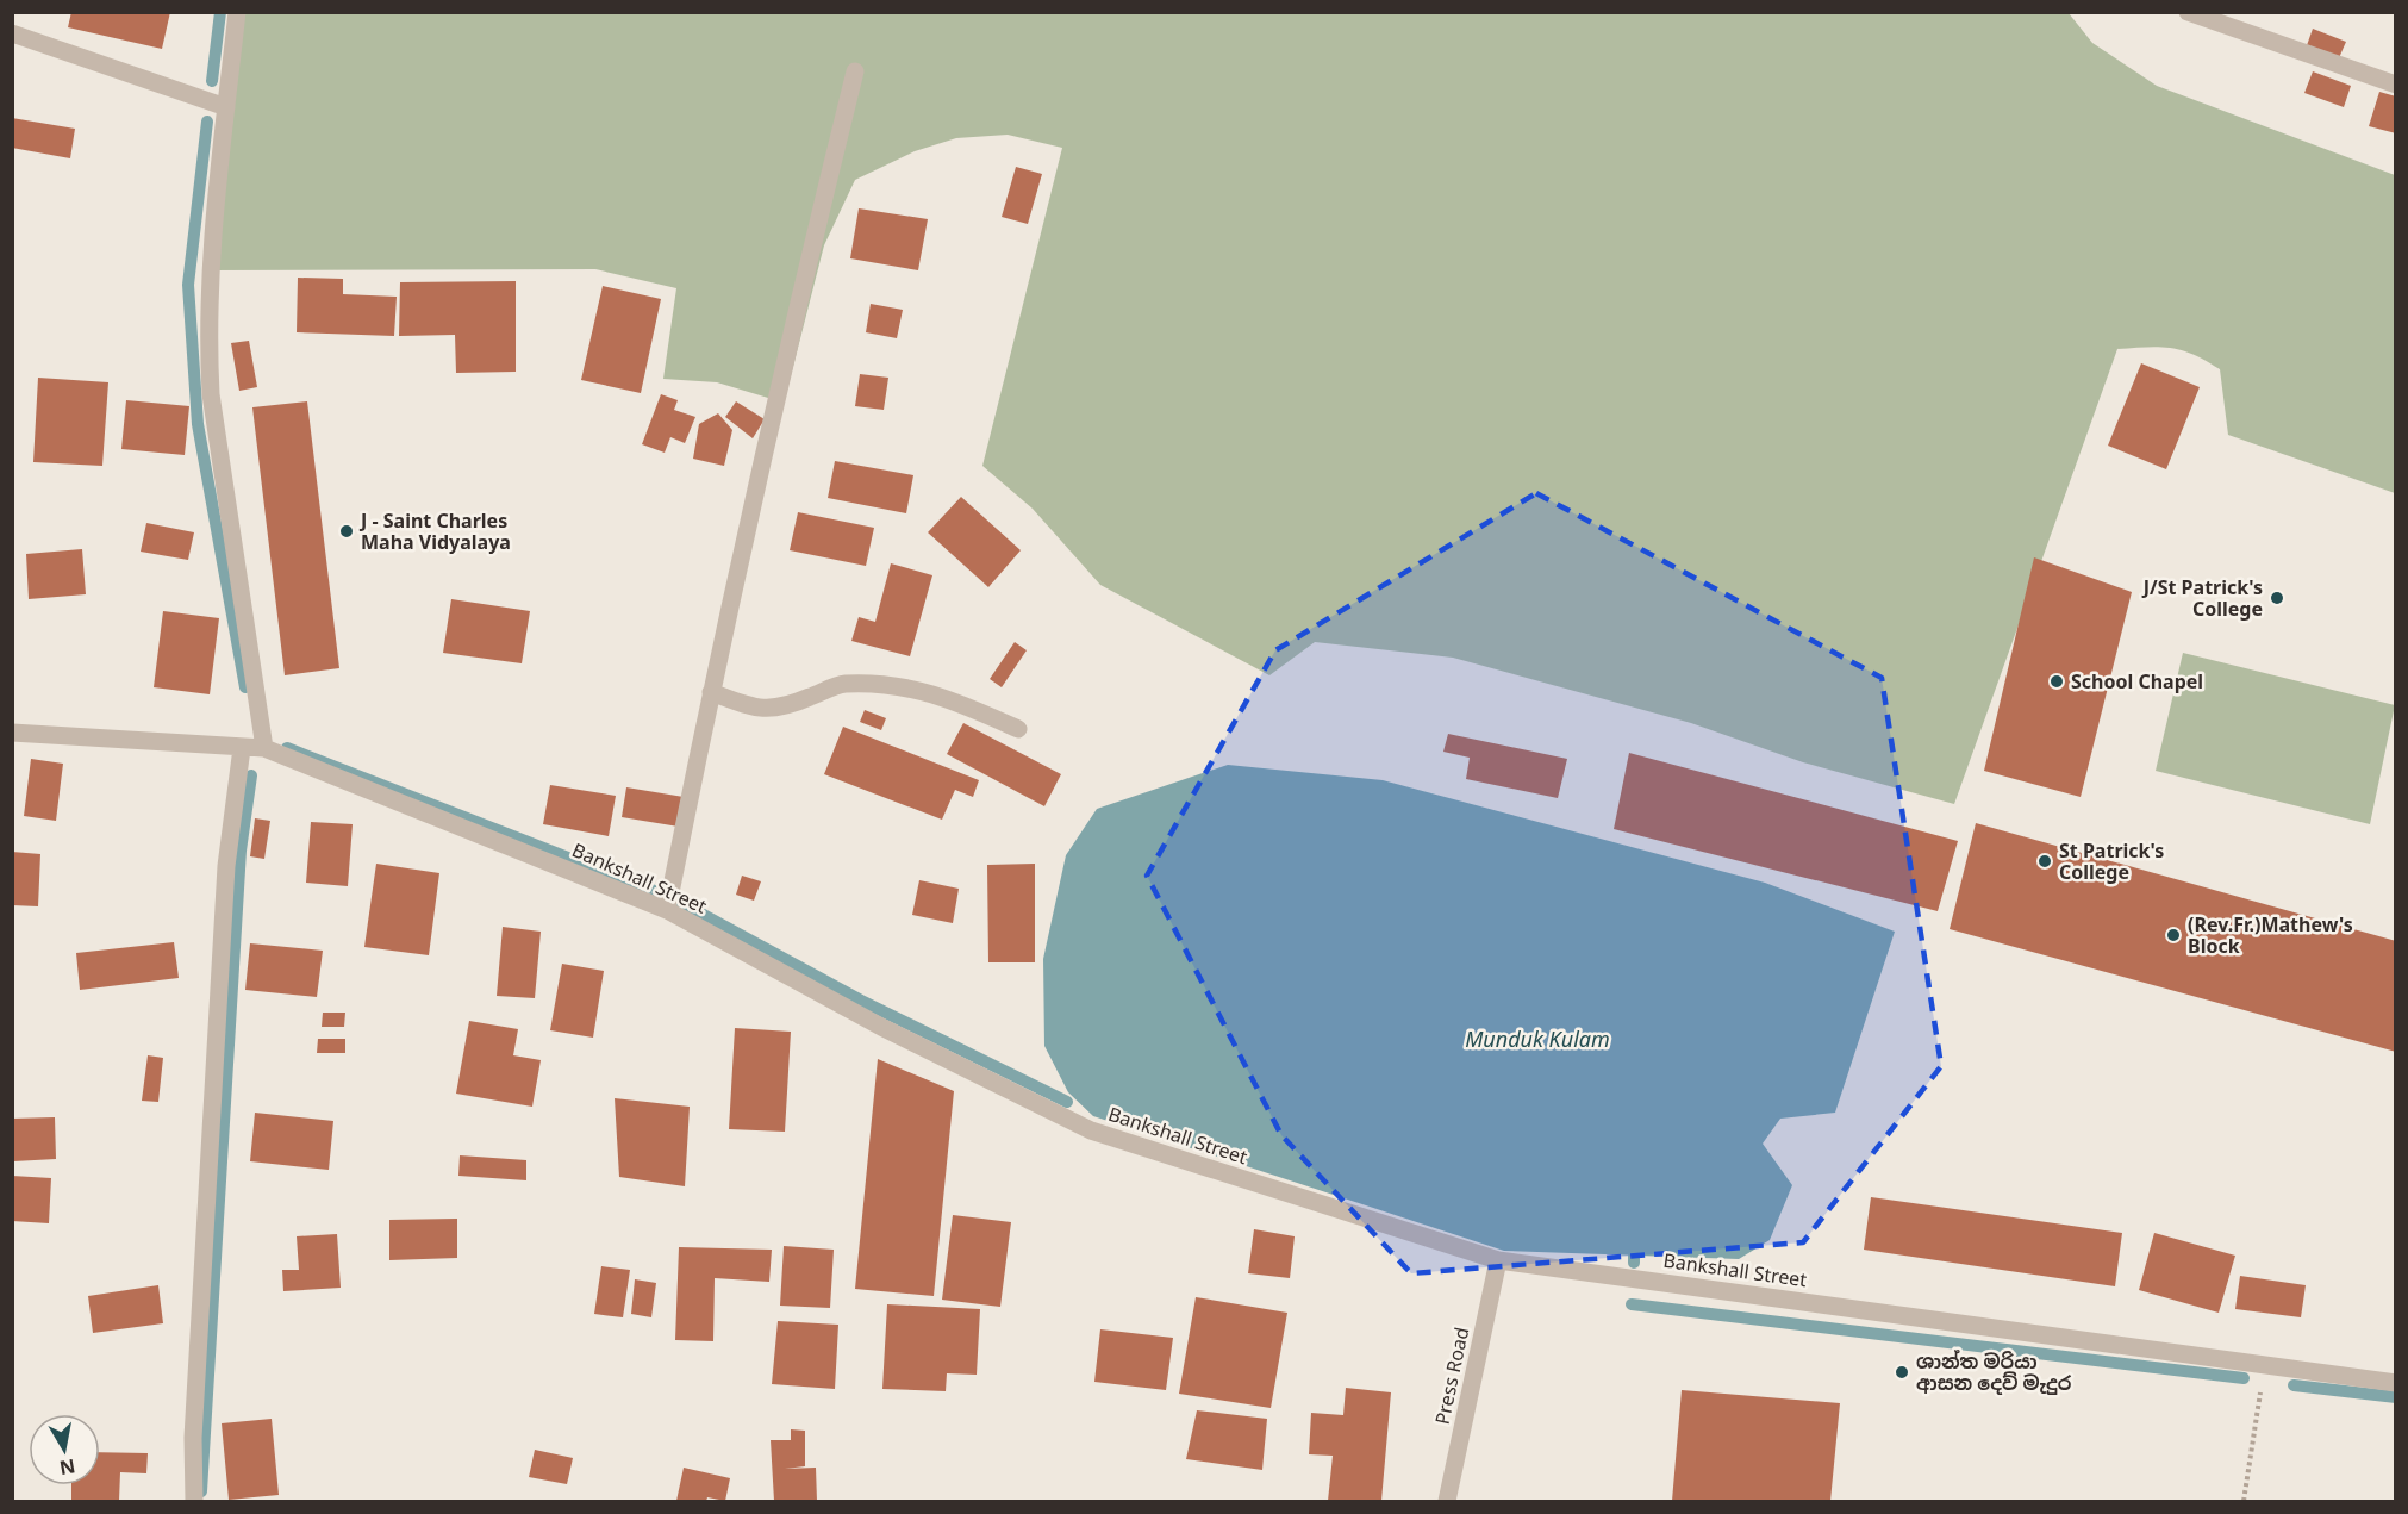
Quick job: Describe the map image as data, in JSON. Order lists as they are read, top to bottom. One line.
{"streets":{"street":["Bankshall Street","Press Road"]},"crossings":[["Bankshall Street","Press Road"]],"water":["Munduk Kulam"],"places":["J - Saint Charles Maha Vidyalaya","J/St Patrick's College","School Chapel","St Patrick's College","(Rev.Fr.)Mathew's Block","ශාන්ත මරියා ආසන දෙව් මැදුර"],"north":"bottom"}
